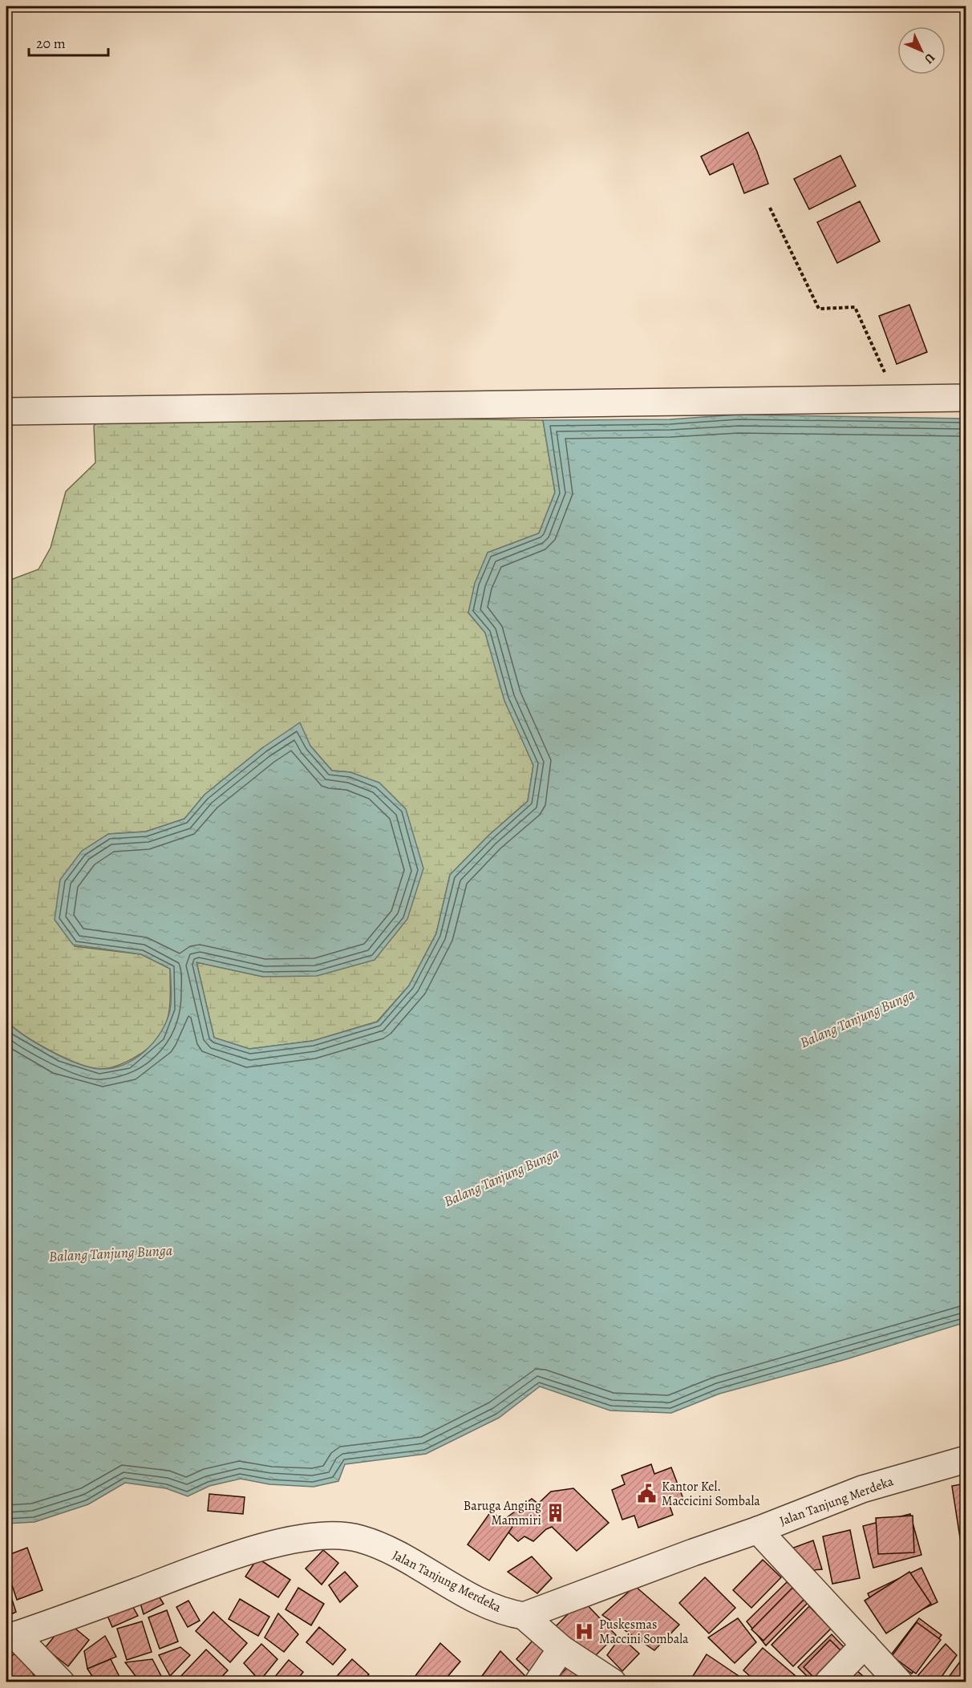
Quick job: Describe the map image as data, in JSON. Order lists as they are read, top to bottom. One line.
{"streets":{"street":["Jalan Tanjung Merdeka"]},"water":["Balang Tanjung Bunga"],"places":{"public building":["Kantor Kel. Maccicini Sombala"],"building":["Baruga Anging Mammiri"],"hospital":["Puskesmas Maccini Sombala"]},"scale_bar":"20 m","north":"bottom right"}
